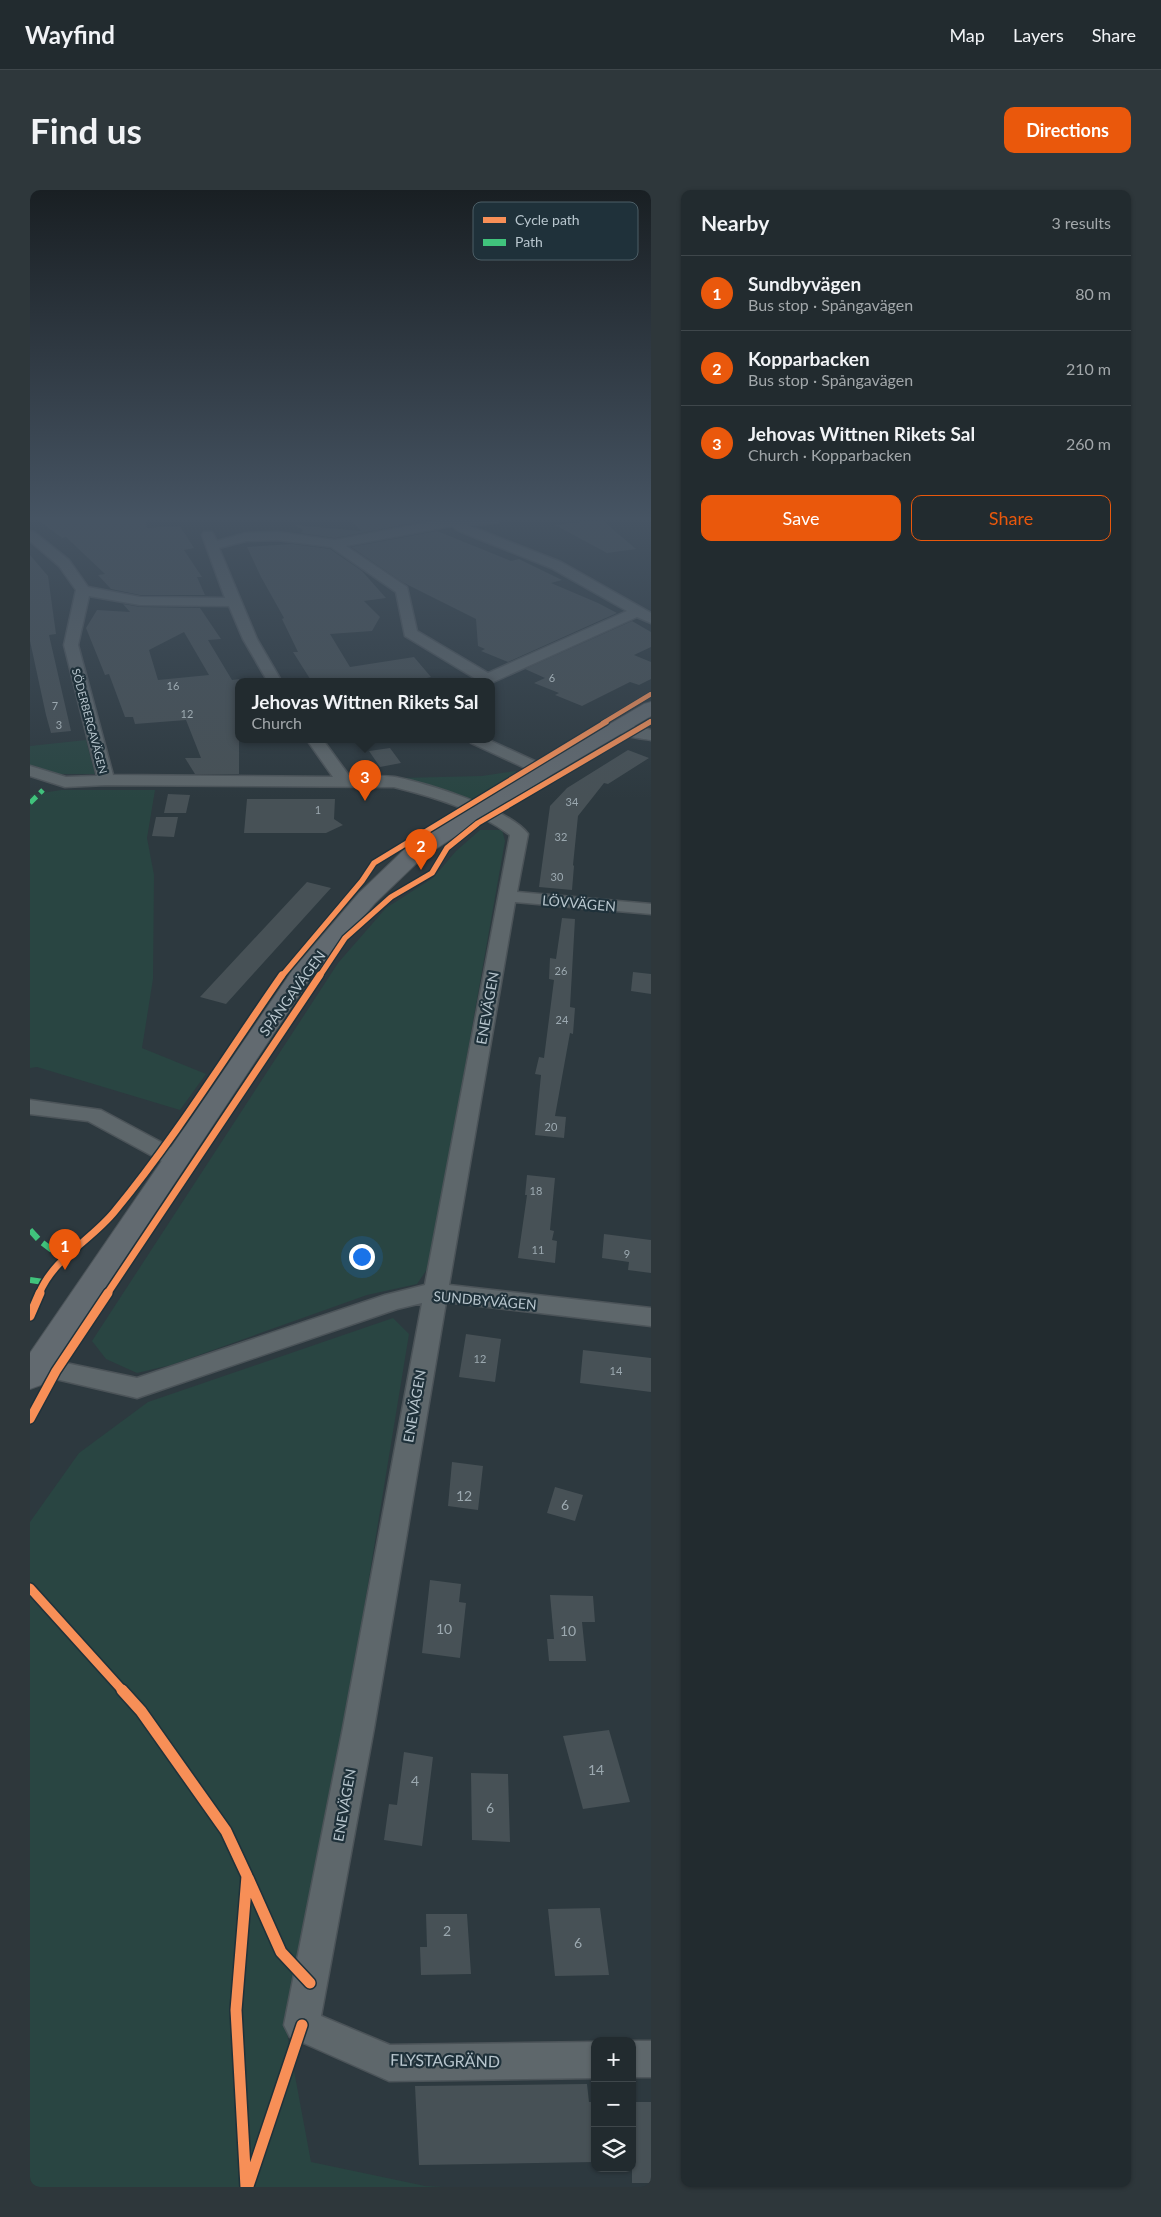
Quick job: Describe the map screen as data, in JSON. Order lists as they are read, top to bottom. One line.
{"streets":{"street":["SÖDERBERGAVÄGEN","LÖVVÄGEN","SPÅNGAVÄGEN","ENEVÄGEN","SUNDBYVÄGEN","FLYSTAGRÄND"]},"crossings":[["LÖVVÄGEN","ENEVÄGEN"],["SPÅNGAVÄGEN","ENEVÄGEN"],["SPÅNGAVÄGEN","SUNDBYVÄGEN"],["ENEVÄGEN","SUNDBYVÄGEN"],["ENEVÄGEN","FLYSTAGRÄND"]],"house_numbers":["6","16","7","12","3","34","1","32","30","26","24","20","18","11","9","12","14","12","6","10","10","14","4","6","2","6"],"legend":["Cycle path","Path"],"page":{"header":"Wayfind","nav":["Map","Layers","Share"],"buttons":["Directions",["Save","Share"]],"title":"Find us","heading":["Nearby","3 results"],"list":[{"mark":"1","name":"Sundbyvägen","note":"Bus stop · Spångavägen","value":"80 m"},{"mark":"2","name":"Kopparbacken","note":"Bus stop · Spångavägen","value":"210 m"},{"mark":"3","name":"Jehovas Wittnen Rikets Sal","note":"Church · Kopparbacken","value":"260 m"}],"popup":["Jehovas Wittnen Rikets Sal","Church"],"pins":["3","2","1"],"map_buttons":["+","−"]}}
